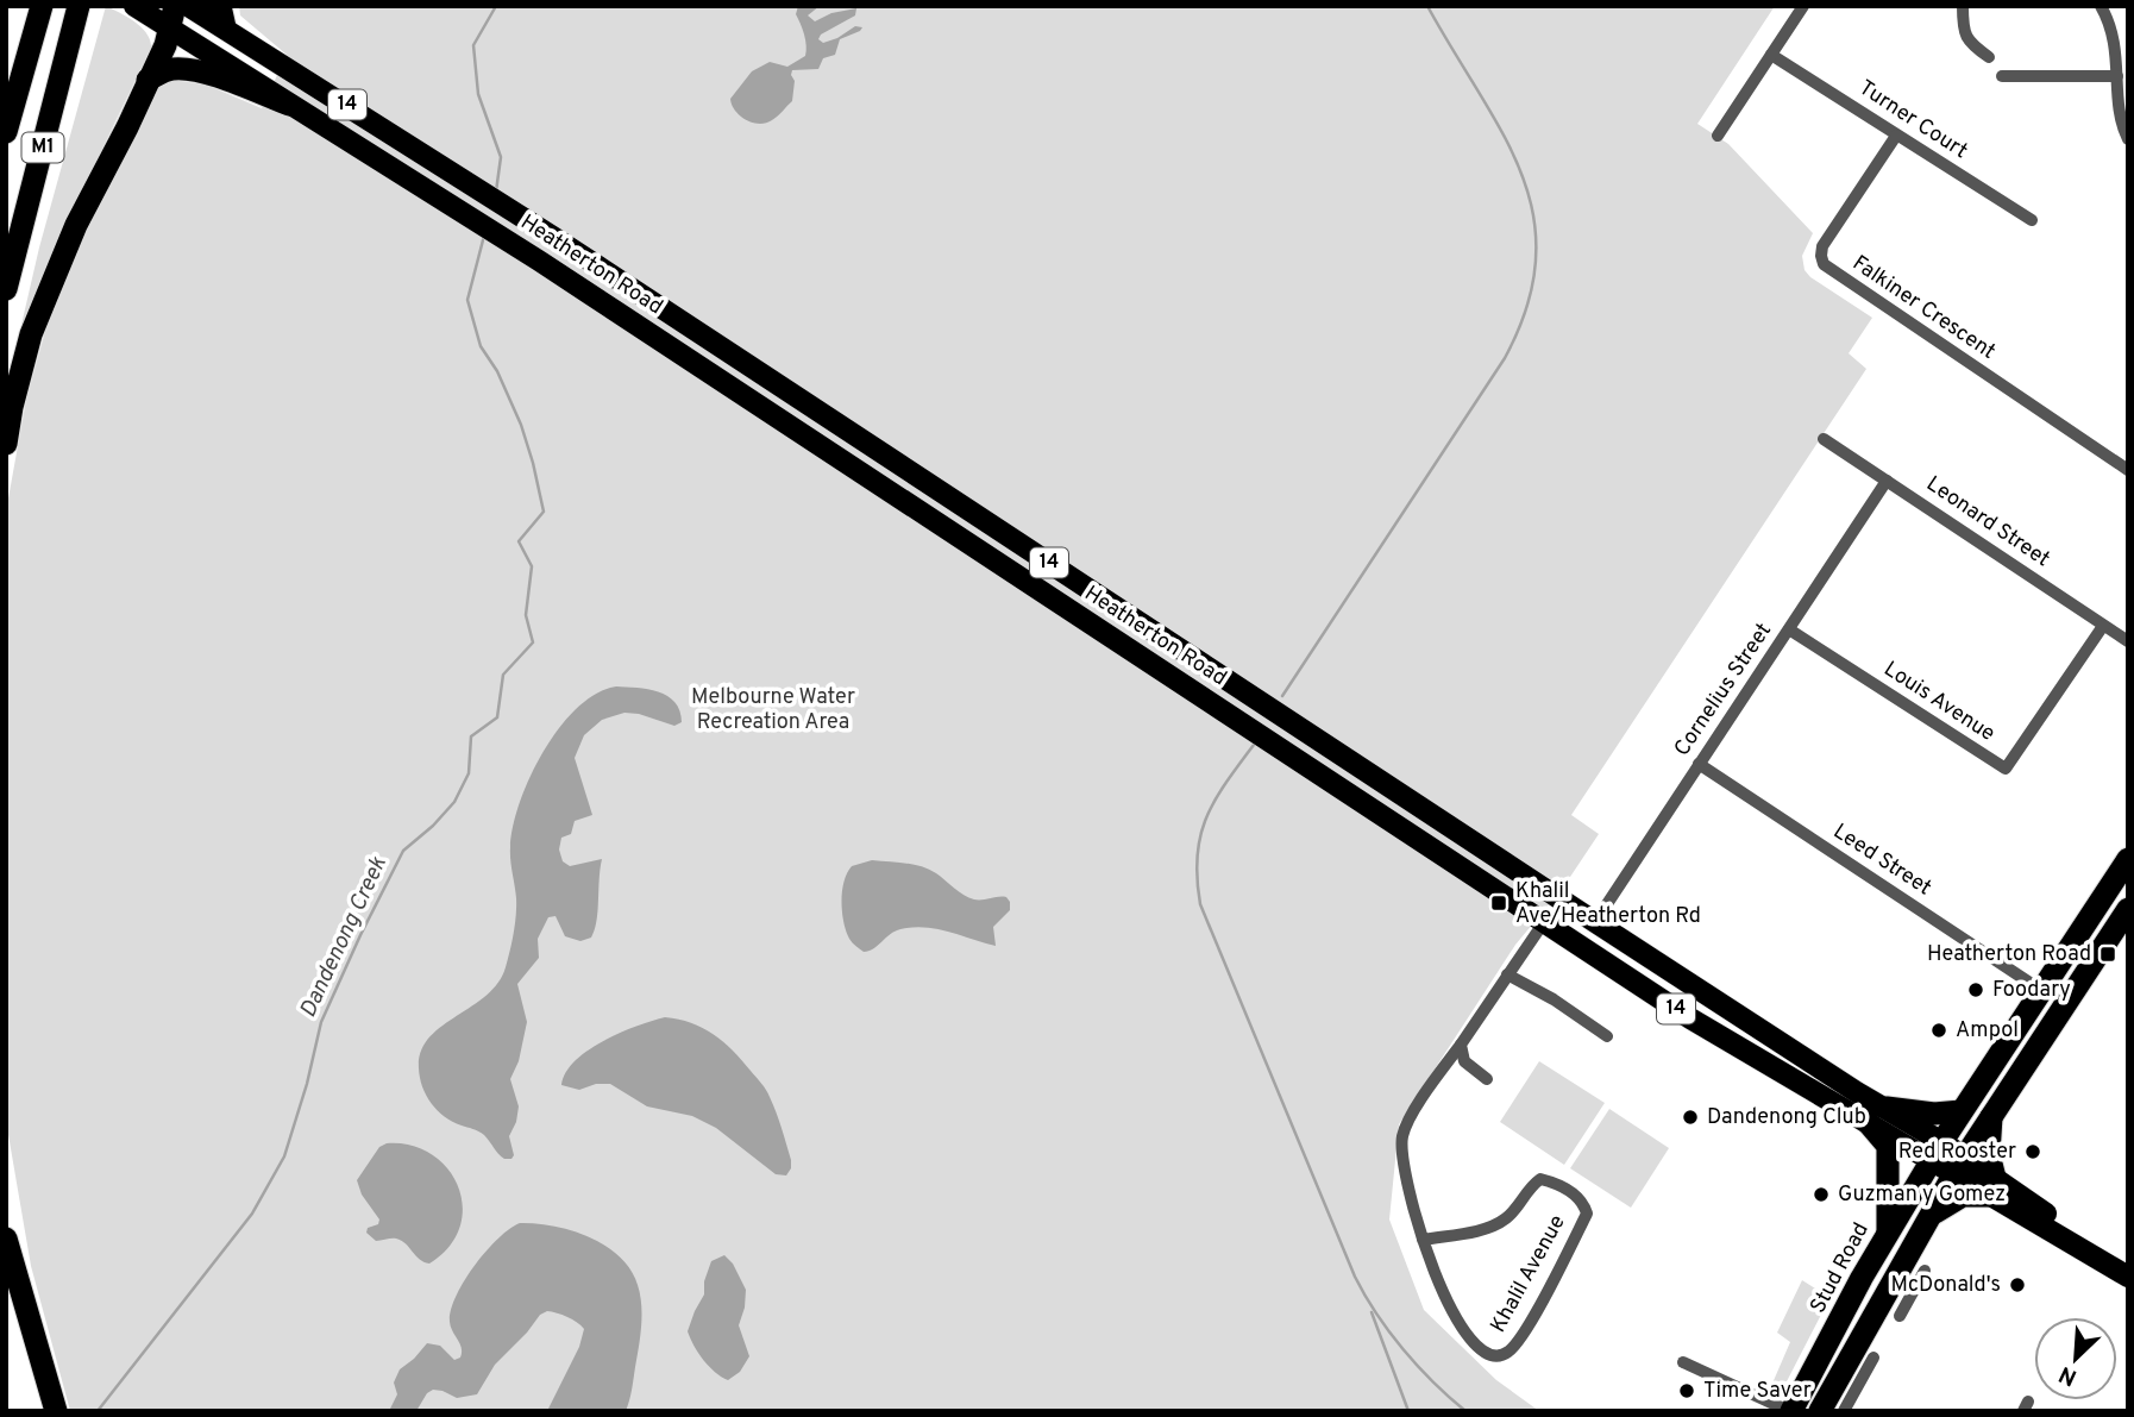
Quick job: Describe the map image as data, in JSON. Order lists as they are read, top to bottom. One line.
{"streets":{"highway":["M1","Stud Road"],"main road":["14","Heatherton Road"],"street":["Turner Court","Falkiner Crescent","Leonard Street","Cornelius Street","Louis Avenue","Leed Street","Khalil Avenue"]},"crossings":[["Turner Court","Falkiner Crescent"],["Heatherton Road","Cornelius Street"],["Heatherton Road","Stud Road"],["Heatherton Road","Khalil Avenue"],["Leonard Street","Cornelius Street"],["Leonard Street","Louis Avenue"],["Cornelius Street","Louis Avenue"],["Cornelius Street","Leed Street"],["Leed Street","Stud Road"]],"water":["Dandenong Creek"],"parks":["Melbourne Water Recreation Area"],"places":{"transit":["Khalil Ave/Heatherton Rd","Heatherton Road"],"other":["Foodary","Ampol","Dandenong Club","Red Rooster","Guzman y Gomez","McDonald's","Time Saver"]},"north":"bottom left"}
